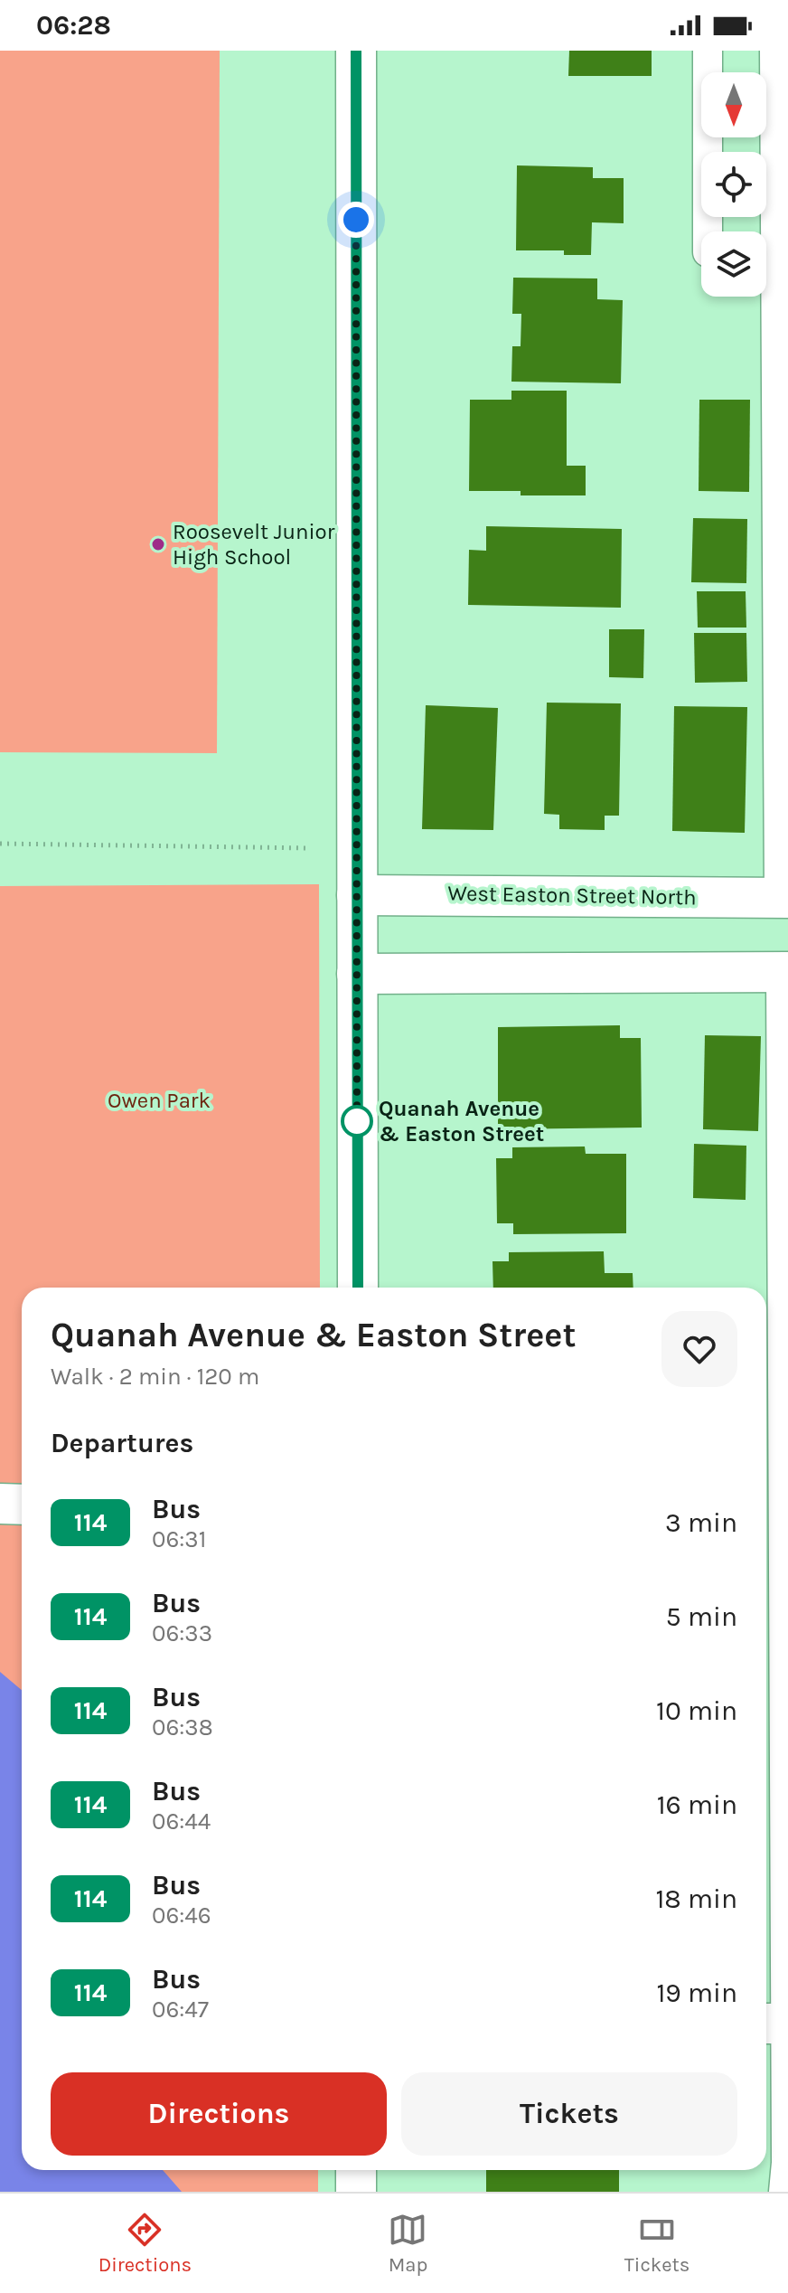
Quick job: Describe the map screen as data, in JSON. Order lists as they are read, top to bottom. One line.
{"streets":{"street":["West Easton Street North"]},"parks":["Owen Park"],"places":["Roosevelt Junior High School","Quanah Avenue & Easton Street"],"lines":["bus line 114"],"north":"bottom","page":{"status":"06:28","heading":[["Quanah Avenue & Easton Street","Walk · 2 min · 120 m"],"Departures"],"list":[{"mark":"114","name":"Bus","note":"06:31","value":"3 min"},{"mark":"114","name":"Bus","note":"06:33","value":"5 min"},{"mark":"114","name":"Bus","note":"06:38","value":"10 min"},{"mark":"114","name":"Bus","note":"06:44","value":"16 min"},{"mark":"114","name":"Bus","note":"06:46","value":"18 min"},{"mark":"114","name":"Bus","note":"06:47","value":"19 min"}],"buttons":["Directions","Tickets"],"tabs":["Directions","Map","Tickets"]}}
